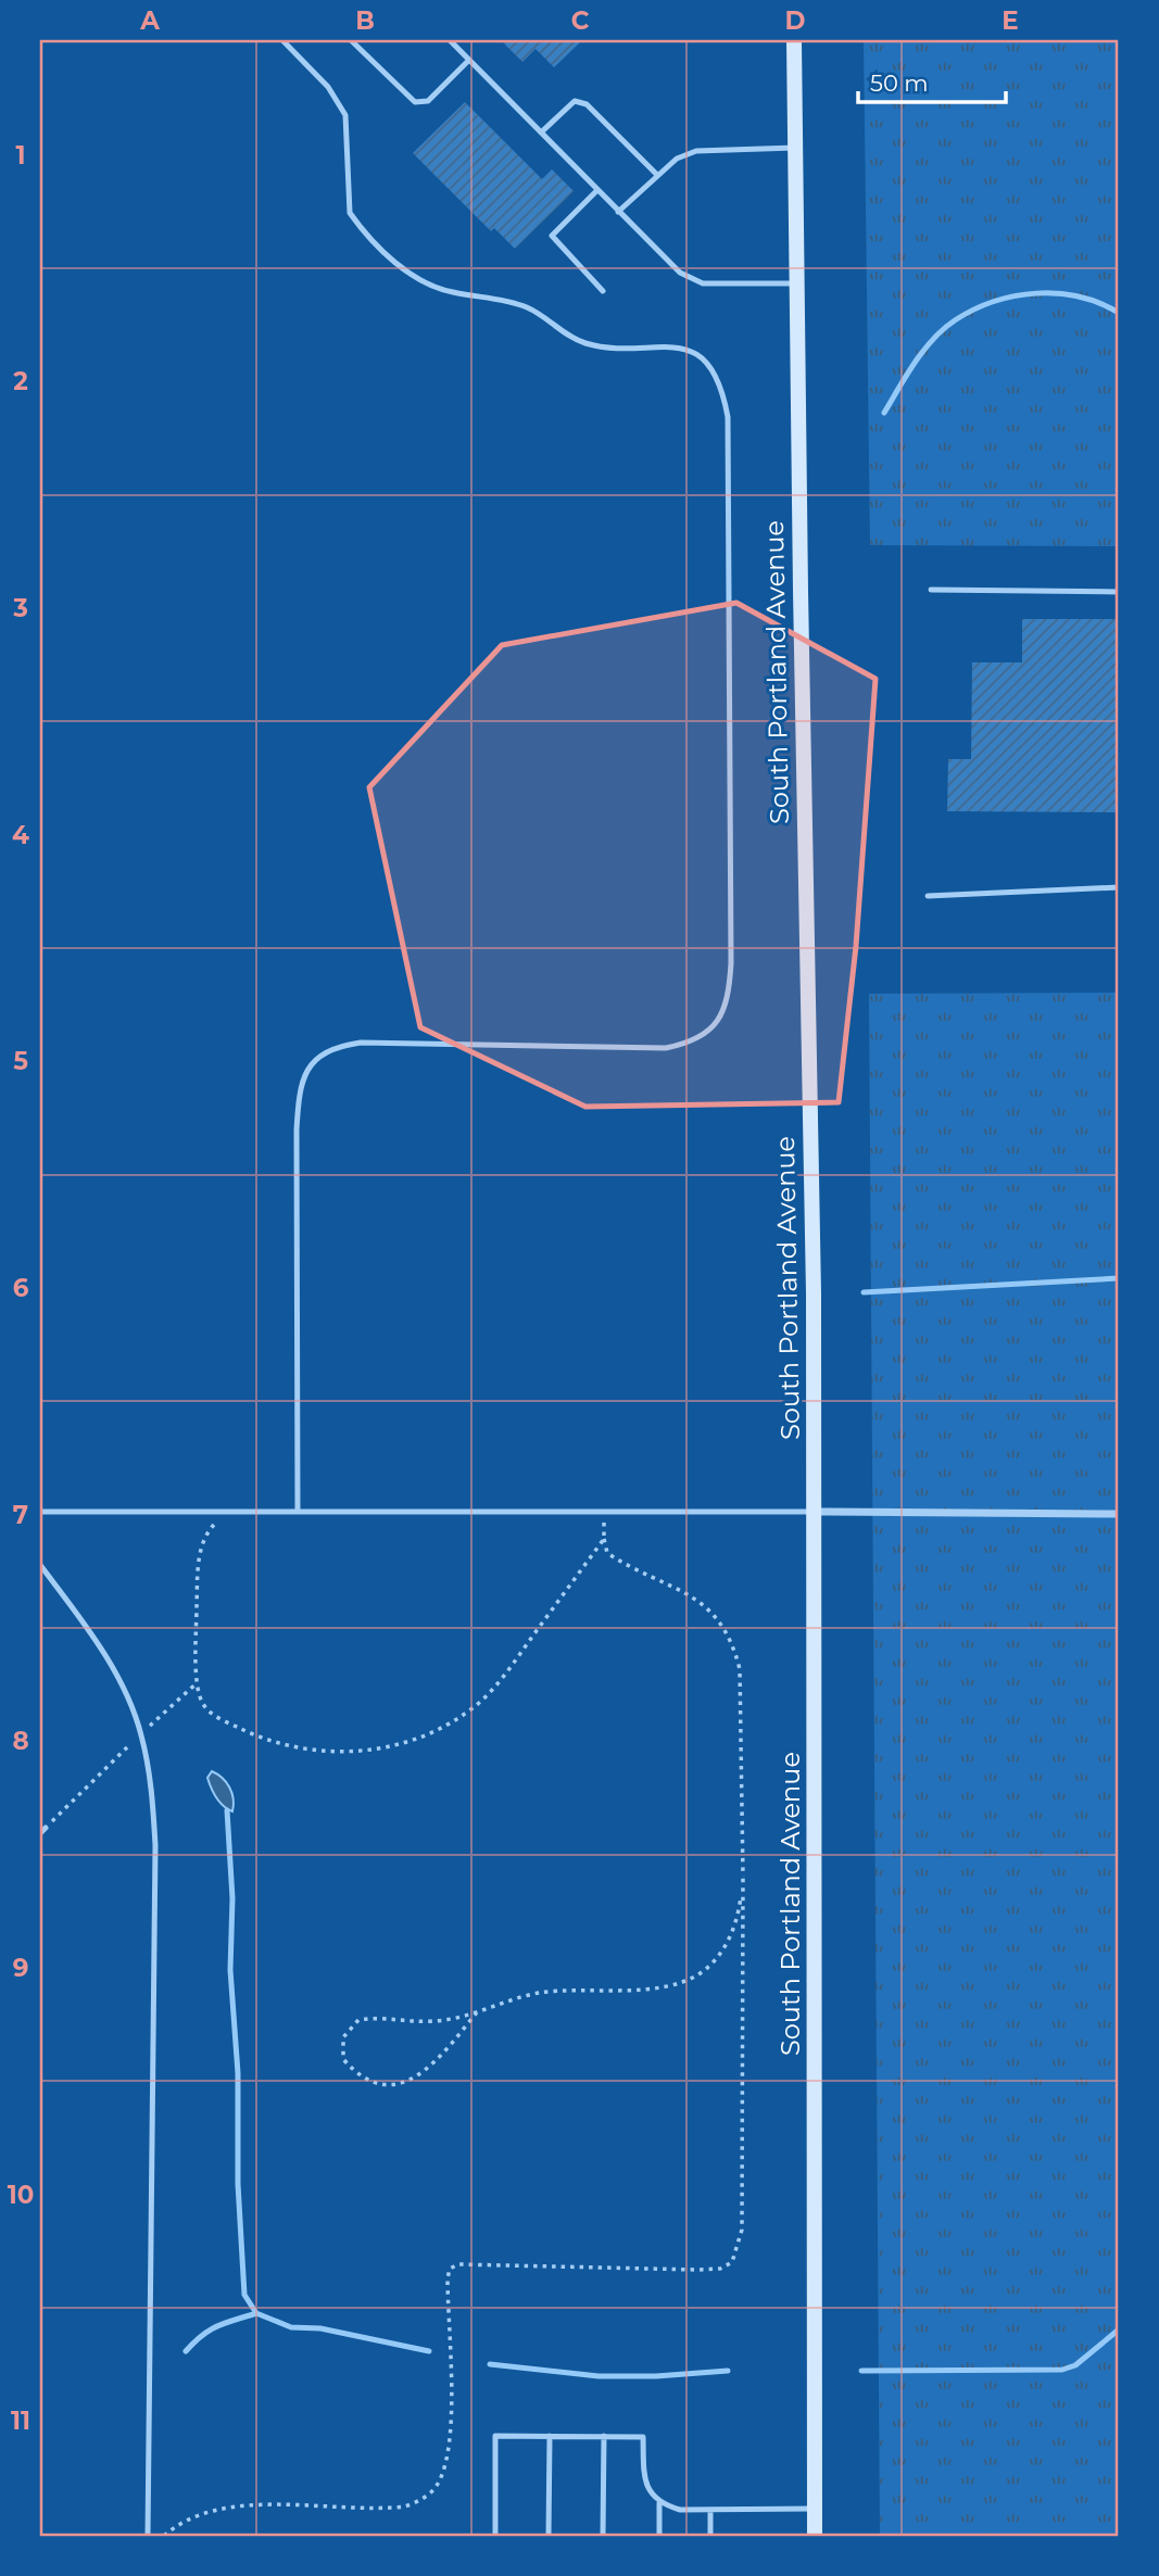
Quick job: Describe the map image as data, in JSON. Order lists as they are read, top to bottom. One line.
{"streets":{"main road":["South Portland Avenue"]},"scale_bar":"50 m","grid":{"columns":["A","B","C","D","E"],"rows":["1","2","3","4","5","6","7","8","9","10","11"]}}
